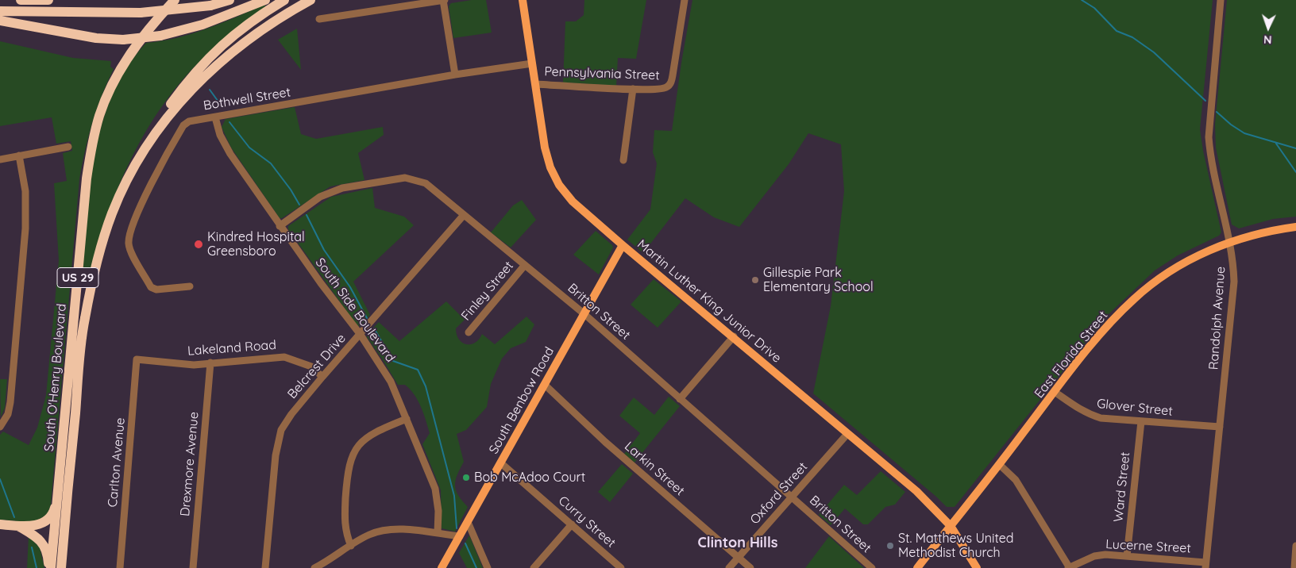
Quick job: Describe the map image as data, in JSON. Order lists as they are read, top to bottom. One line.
{"streets":{"highway":["US 29","South O'Henry Boulevard"],"main road":["Martin Luther King Junior Drive","East Florida Street","South Benbow Road"],"street":["Pennsylvania Street","Bothwell Street","Finley Street","South Side Boulevard","Britton Street","Randolph Avenue","Lakeland Road","Belcrest Drive","Glover Street","Carlton Avenue","Drexmore Avenue","Larkin Street","Ward Street","Oxford Street","Curry Street","Lucerne Street"]},"crossings":[["Pennsylvania Street","Martin Luther King Junior Drive"],["Bothwell Street","Martin Luther King Junior Drive"],["Bothwell Street","South Side Boulevard"],["US 29","South O'Henry Boulevard"],["Finley Street","Britton Street"],["Martin Luther King Junior Drive","East Florida Street"],["Martin Luther King Junior Drive","South Benbow Road"],["Martin Luther King Junior Drive","Oxford Street"],["South Side Boulevard","Britton Street"],["South Side Boulevard","Belcrest Drive"],["Britton Street","Belcrest Drive"],["Britton Street","South Benbow Road"],["Britton Street","Oxford Street"],["Randolph Avenue","East Florida Street"],["Randolph Avenue","Glover Street"],["Randolph Avenue","Lucerne Street"],["Lakeland Road","Belcrest Drive"],["Lakeland Road","Carlton Avenue"],["Lakeland Road","Drexmore Avenue"],["East Florida Street","Glover Street"],["South Benbow Road","Larkin Street"],["South Benbow Road","Curry Street"],["Glover Street","Ward Street"],["Larkin Street","Oxford Street"],["Ward Street","Lucerne Street"]],"districts":["Clinton Hills"],"places":["Kindred Hospital Greensboro","Gillespie Park Elementary School","Bob McAdoo Court","St. Matthews United Methodist Church"],"north":"bottom"}
